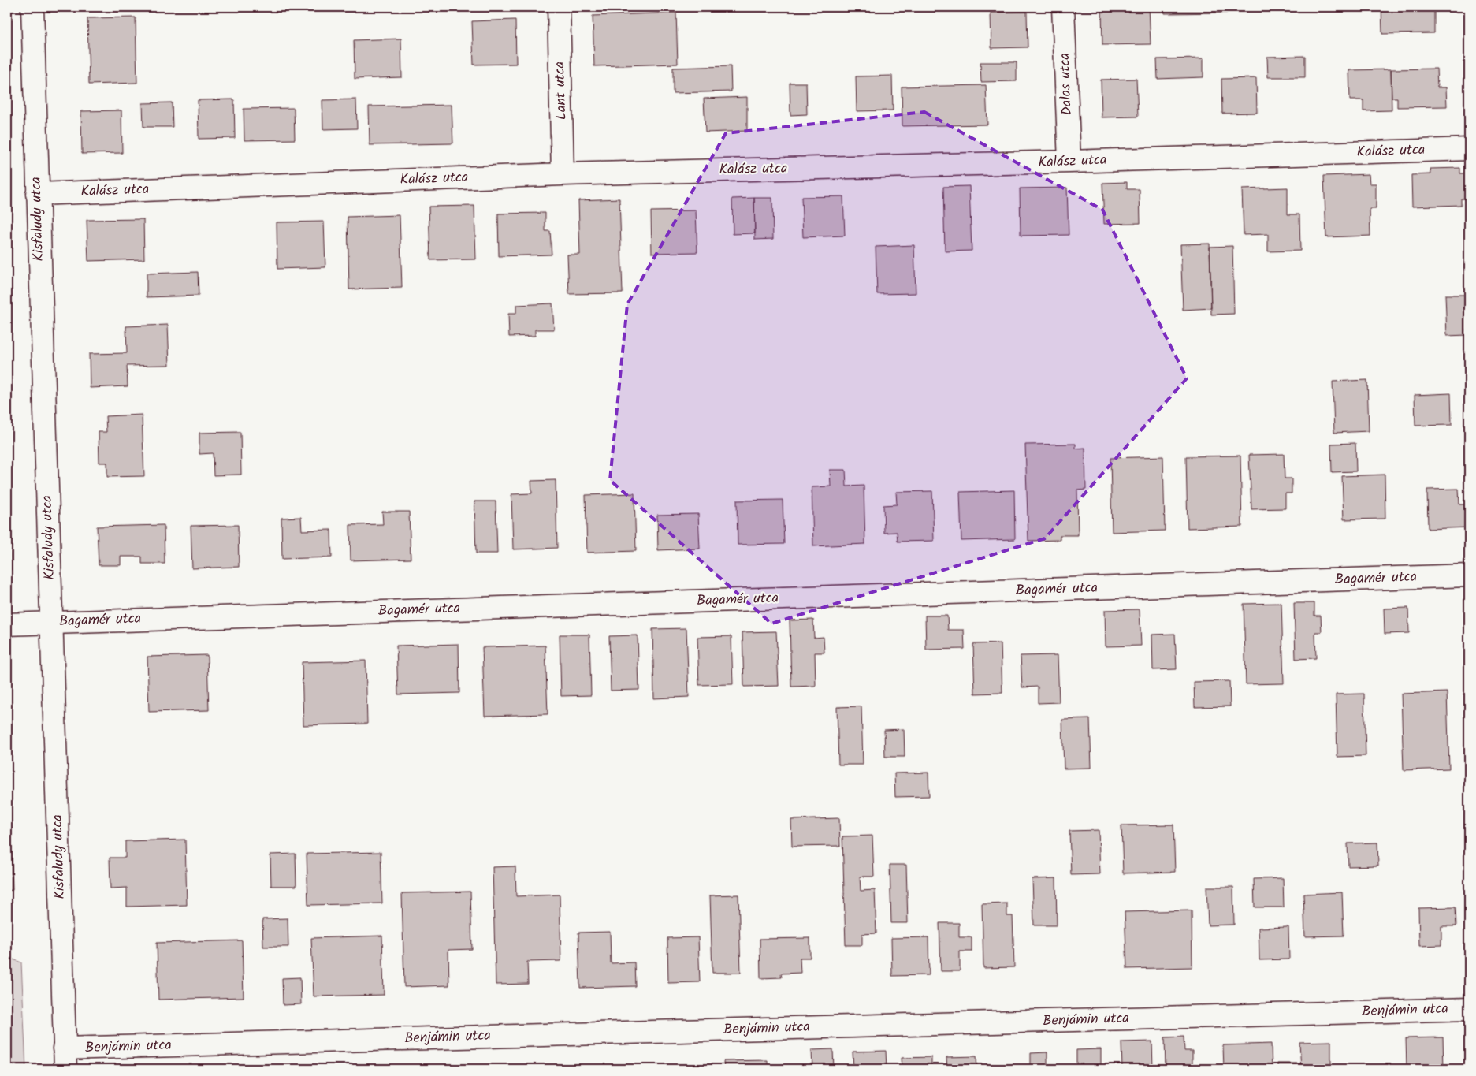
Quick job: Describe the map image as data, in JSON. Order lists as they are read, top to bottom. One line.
{"streets":{"street":["Dalos utca","Lant utca","Kalász utca","Kisfaludy utca","Bagamér utca","Benjámin utca"]},"crossings":[["Dalos utca","Kalász utca"],["Lant utca","Kalász utca"],["Kalász utca","Kisfaludy utca"],["Kisfaludy utca","Bagamér utca"],["Kisfaludy utca","Benjámin utca"]]}
